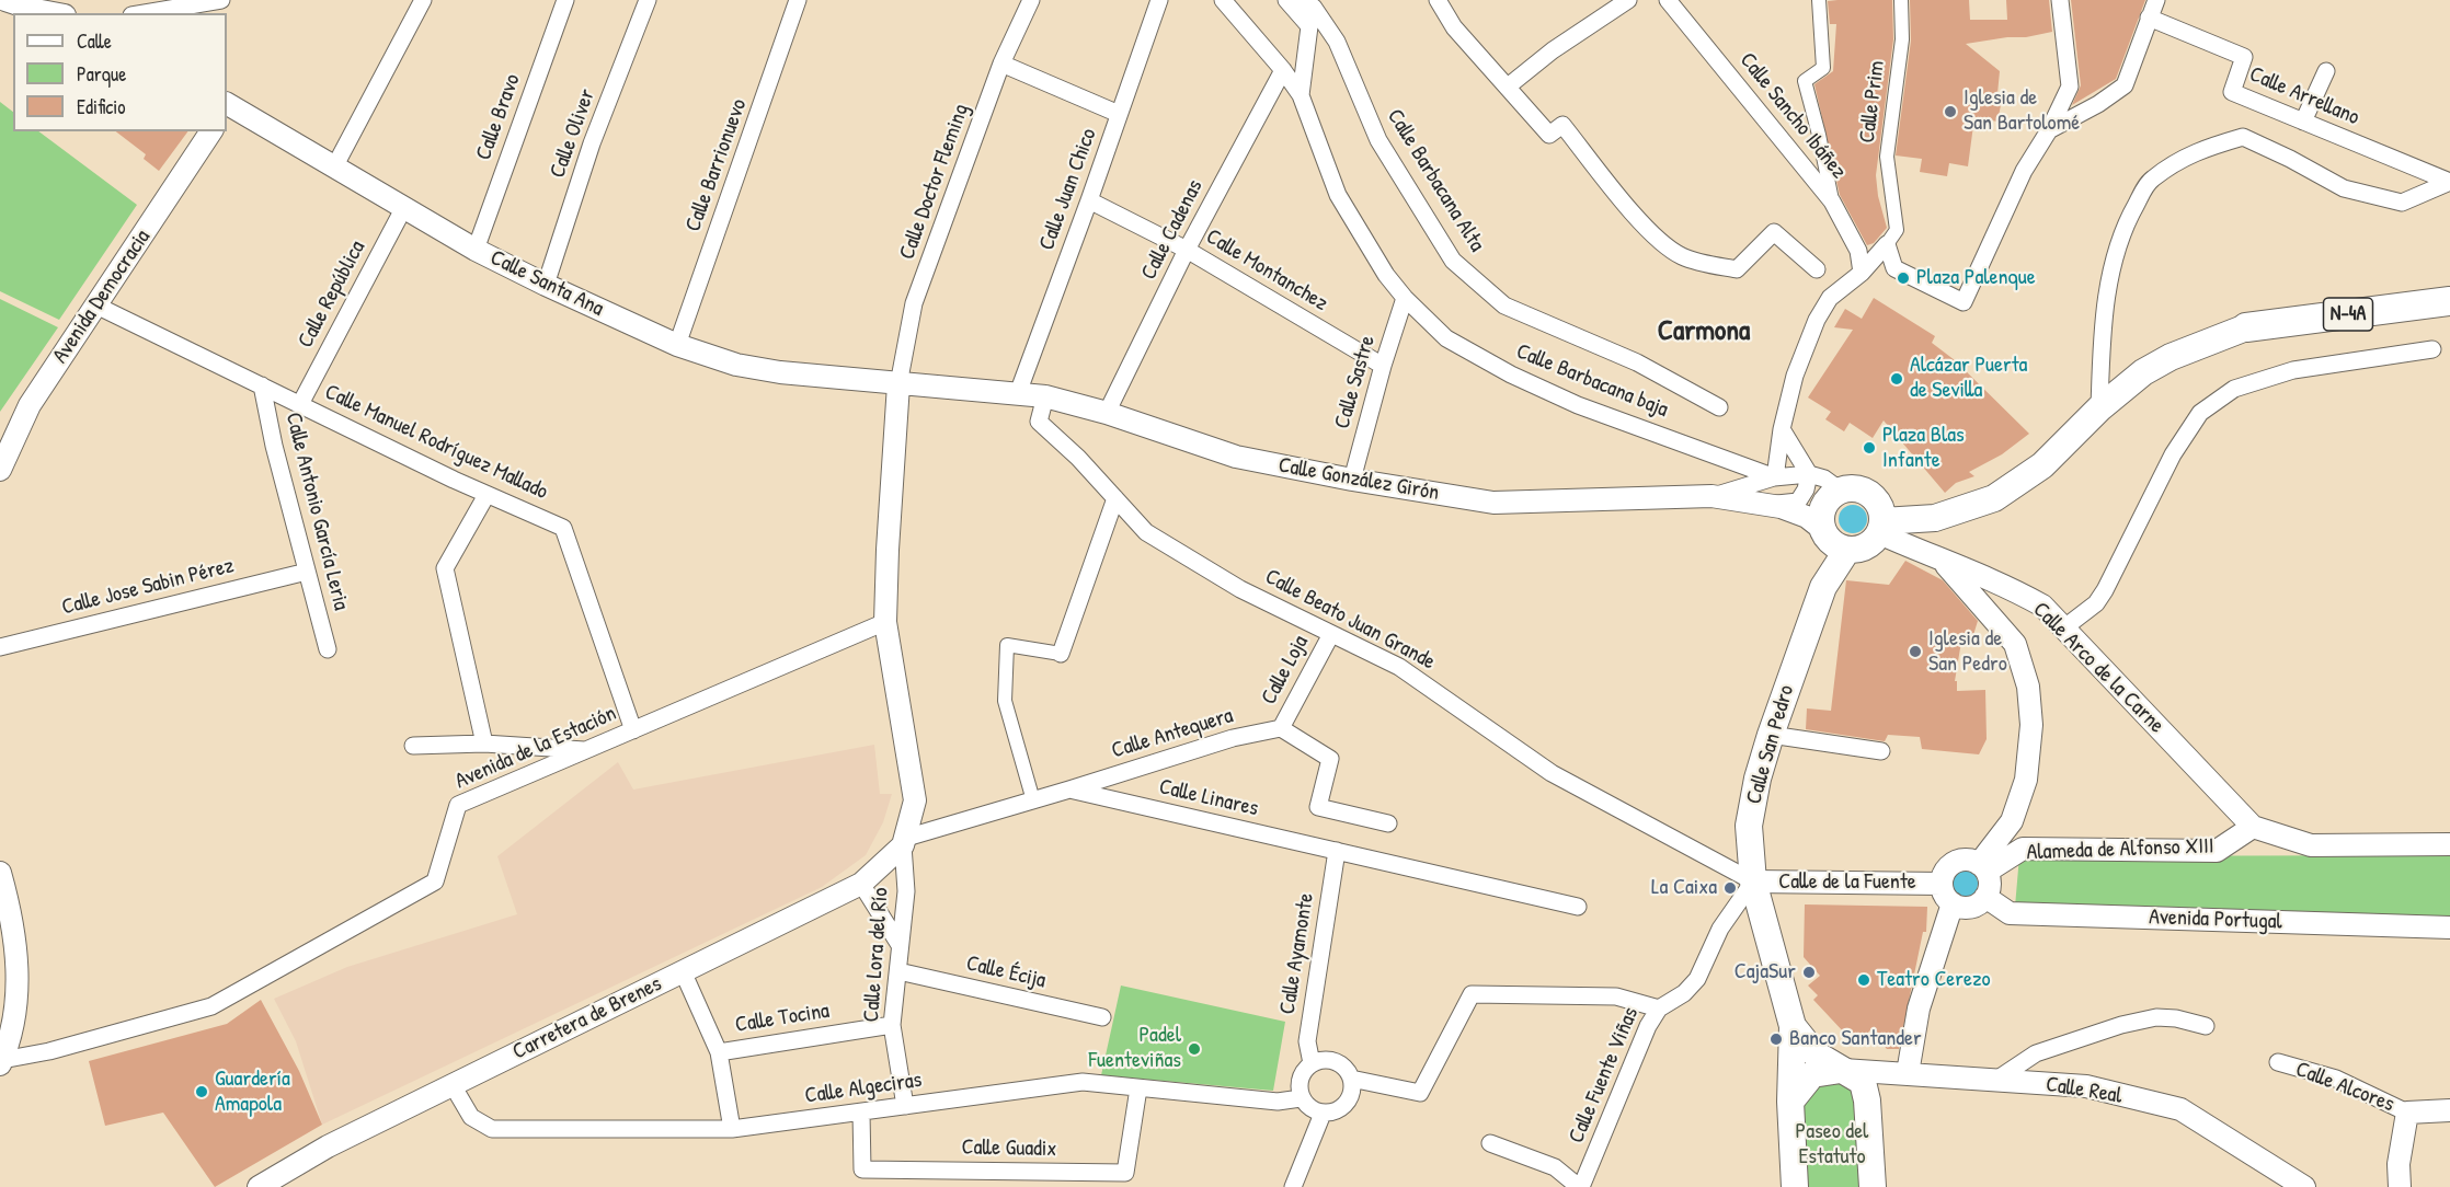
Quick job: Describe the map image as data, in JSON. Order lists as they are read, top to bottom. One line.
{"streets":{"highway":["N-4A"],"main road":["Calle San Pedro"],"street":["Calle Arrellano","Calle Prim","Calle Sancho Ibáñez","Calle Bravo","Calle Oliver","Calle Barrionuevo","Calle Barbacana Alta","Calle Doctor Fleming","Calle Juan Chico","Calle Cadenas","Calle Montanchez","Calle Santa Ana","Calle República","Avenida Democracia","Calle Barbacana baja","Calle Sastre","Calle Manuel Rodríguez Mallado","Calle González Girón","Calle Antonio García Leria","Calle Jose Sabin Pérez","Calle Beato Juan Grande","Calle Arco de la Carne","Calle Loja","Calle Antequera","Avenida de la Estación","Calle Linares","Alameda de Alfonso XIII","Calle de la Fuente","Avenida Portugal","Calle Ayamonte","Calle Lora del Río","Calle Écija","Carretera de Brenes","Calle Tocina","Calle Fuente Viñas","Calle Alcores","Calle Algeciras","Calle Real","Calle Guadix"]},"crossings":[["Calle Bravo","Calle Santa Ana"],["Calle Oliver","Calle Santa Ana"],["Calle Barrionuevo","Calle Santa Ana"],["Calle Doctor Fleming","Calle Santa Ana"],["Calle Doctor Fleming","Calle González Girón"],["Calle Juan Chico","Calle Montanchez"],["Calle Juan Chico","Calle González Girón"],["Calle Cadenas","Calle Montanchez"],["Calle Cadenas","Calle Barbacana baja"],["Calle Cadenas","Calle González Girón"],["Calle Montanchez","Calle Sastre"],["Calle Santa Ana","Calle República"],["Calle Santa Ana","Calle González Girón"],["Calle República","Calle Manuel Rodríguez Mallado"],["Avenida Democracia","Calle Manuel Rodríguez Mallado"],["Calle Barbacana baja","Calle Sastre"],["Calle Sastre","Calle González Girón"],["Calle Manuel Rodríguez Mallado","Calle Antonio García Leria"],["Calle Manuel Rodríguez Mallado","Avenida de la Estación"],["Calle González Girón","Calle Beato Juan Grande"],["Calle González Girón","Calle Arco de la Carne"],["Calle González Girón","Calle San Pedro"],["Calle Antonio García Leria","Calle Jose Sabin Pérez"],["Calle Beato Juan Grande","Calle Loja"],["Calle Beato Juan Grande","Calle San Pedro"],["Calle Beato Juan Grande","Calle de la Fuente"],["Calle Arco de la Carne","Calle San Pedro"],["Calle Arco de la Carne","Alameda de Alfonso XIII"],["Calle Loja","Calle Antequera"],["Calle Antequera","Calle Linares"],["Calle Antequera","Calle Lora del Río"],["Calle Antequera","Carretera de Brenes"],["Calle San Pedro","Calle de la Fuente"],["Calle Linares","Calle Ayamonte"],["Alameda de Alfonso XIII","Calle de la Fuente"],["Alameda de Alfonso XIII","Avenida Portugal"],["Calle de la Fuente","Avenida Portugal"],["Calle Ayamonte","Calle Fuente Viñas"],["Calle Ayamonte","Calle Algeciras"],["Calle Lora del Río","Calle Écija"],["Calle Lora del Río","Carretera de Brenes"],["Calle Lora del Río","Calle Tocina"],["Calle Lora del Río","Calle Algeciras"],["Carretera de Brenes","Calle Algeciras"],["Calle Fuente Viñas","Calle Algeciras"],["Calle Algeciras","Calle Guadix"]],"districts":["Carmona"],"parks":["Paseo del Estatuto"],"places":["Iglesia de San Bartolomé","Plaza Palenque","Alcázar Puerta de Sevilla","Plaza Blas Infante","Iglesia de San Pedro","La Caixa","CajaSur","Teatro Cerezo","Banco Santander","Padel Fuenteviñas","Guardería Amapola"],"legend":["Calle","Parque","Edificio"]}
